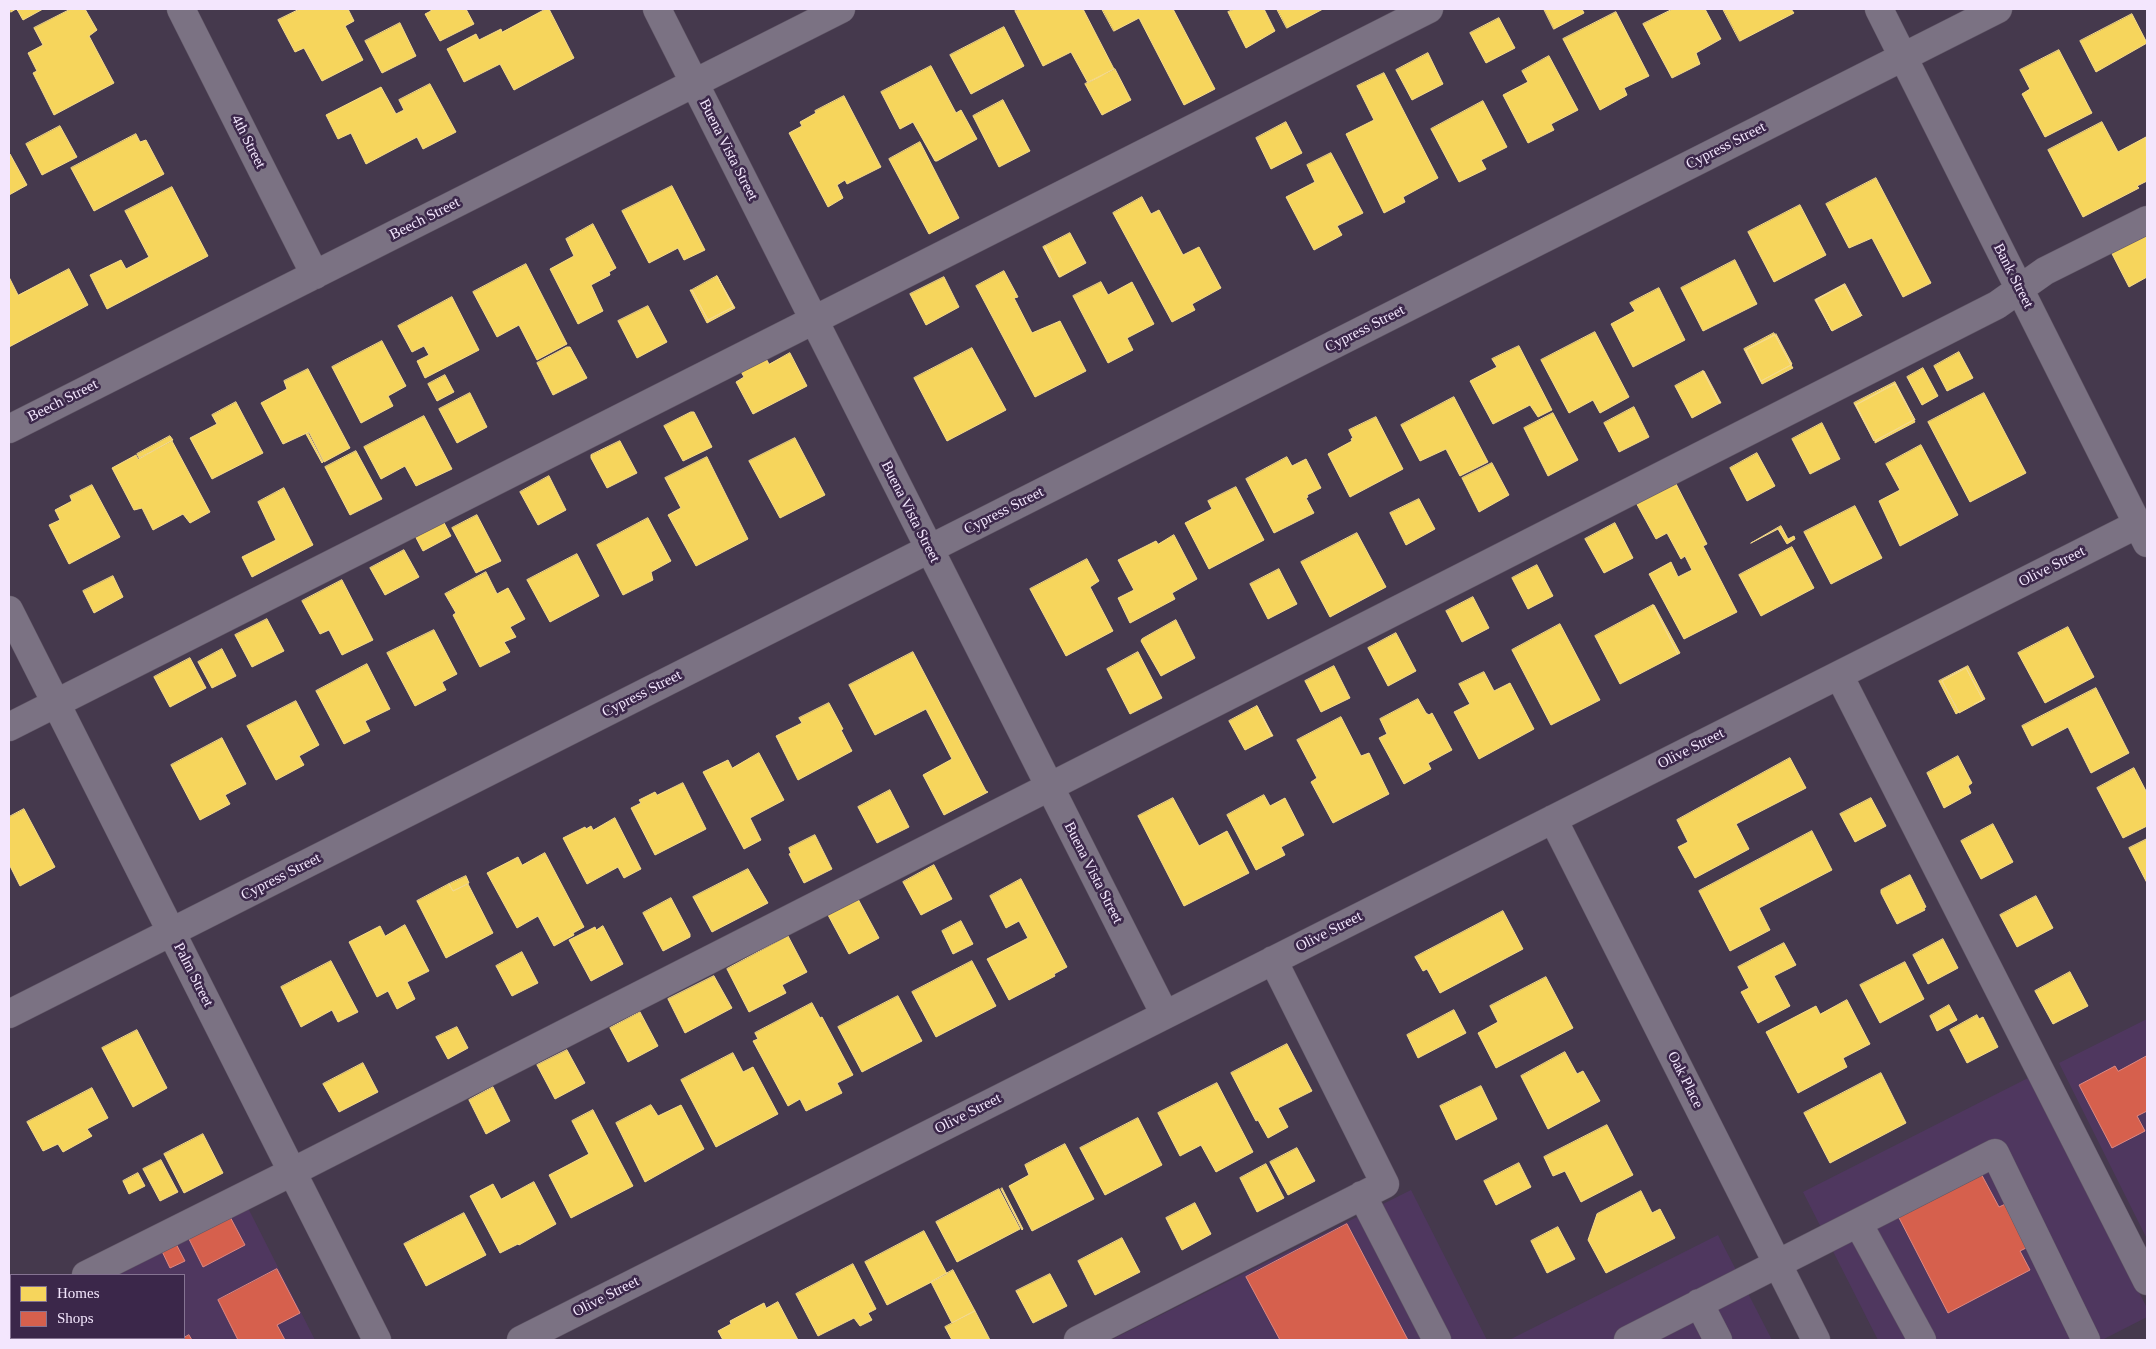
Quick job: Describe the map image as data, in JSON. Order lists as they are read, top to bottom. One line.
{"streets":{"street":["4th Street","Cypress Street","Buena Vista Street","Beech Street","Bank Street","Olive Street","Palm Street","Oak Place"]},"crossings":[["4th Street","Beech Street"],["Cypress Street","Buena Vista Street"],["Cypress Street","Bank Street"],["Cypress Street","Palm Street"],["Buena Vista Street","Beech Street"],["Buena Vista Street","Olive Street"],["Bank Street","Olive Street"],["Olive Street","Oak Place"]],"legend":["Homes","Shops"]}
